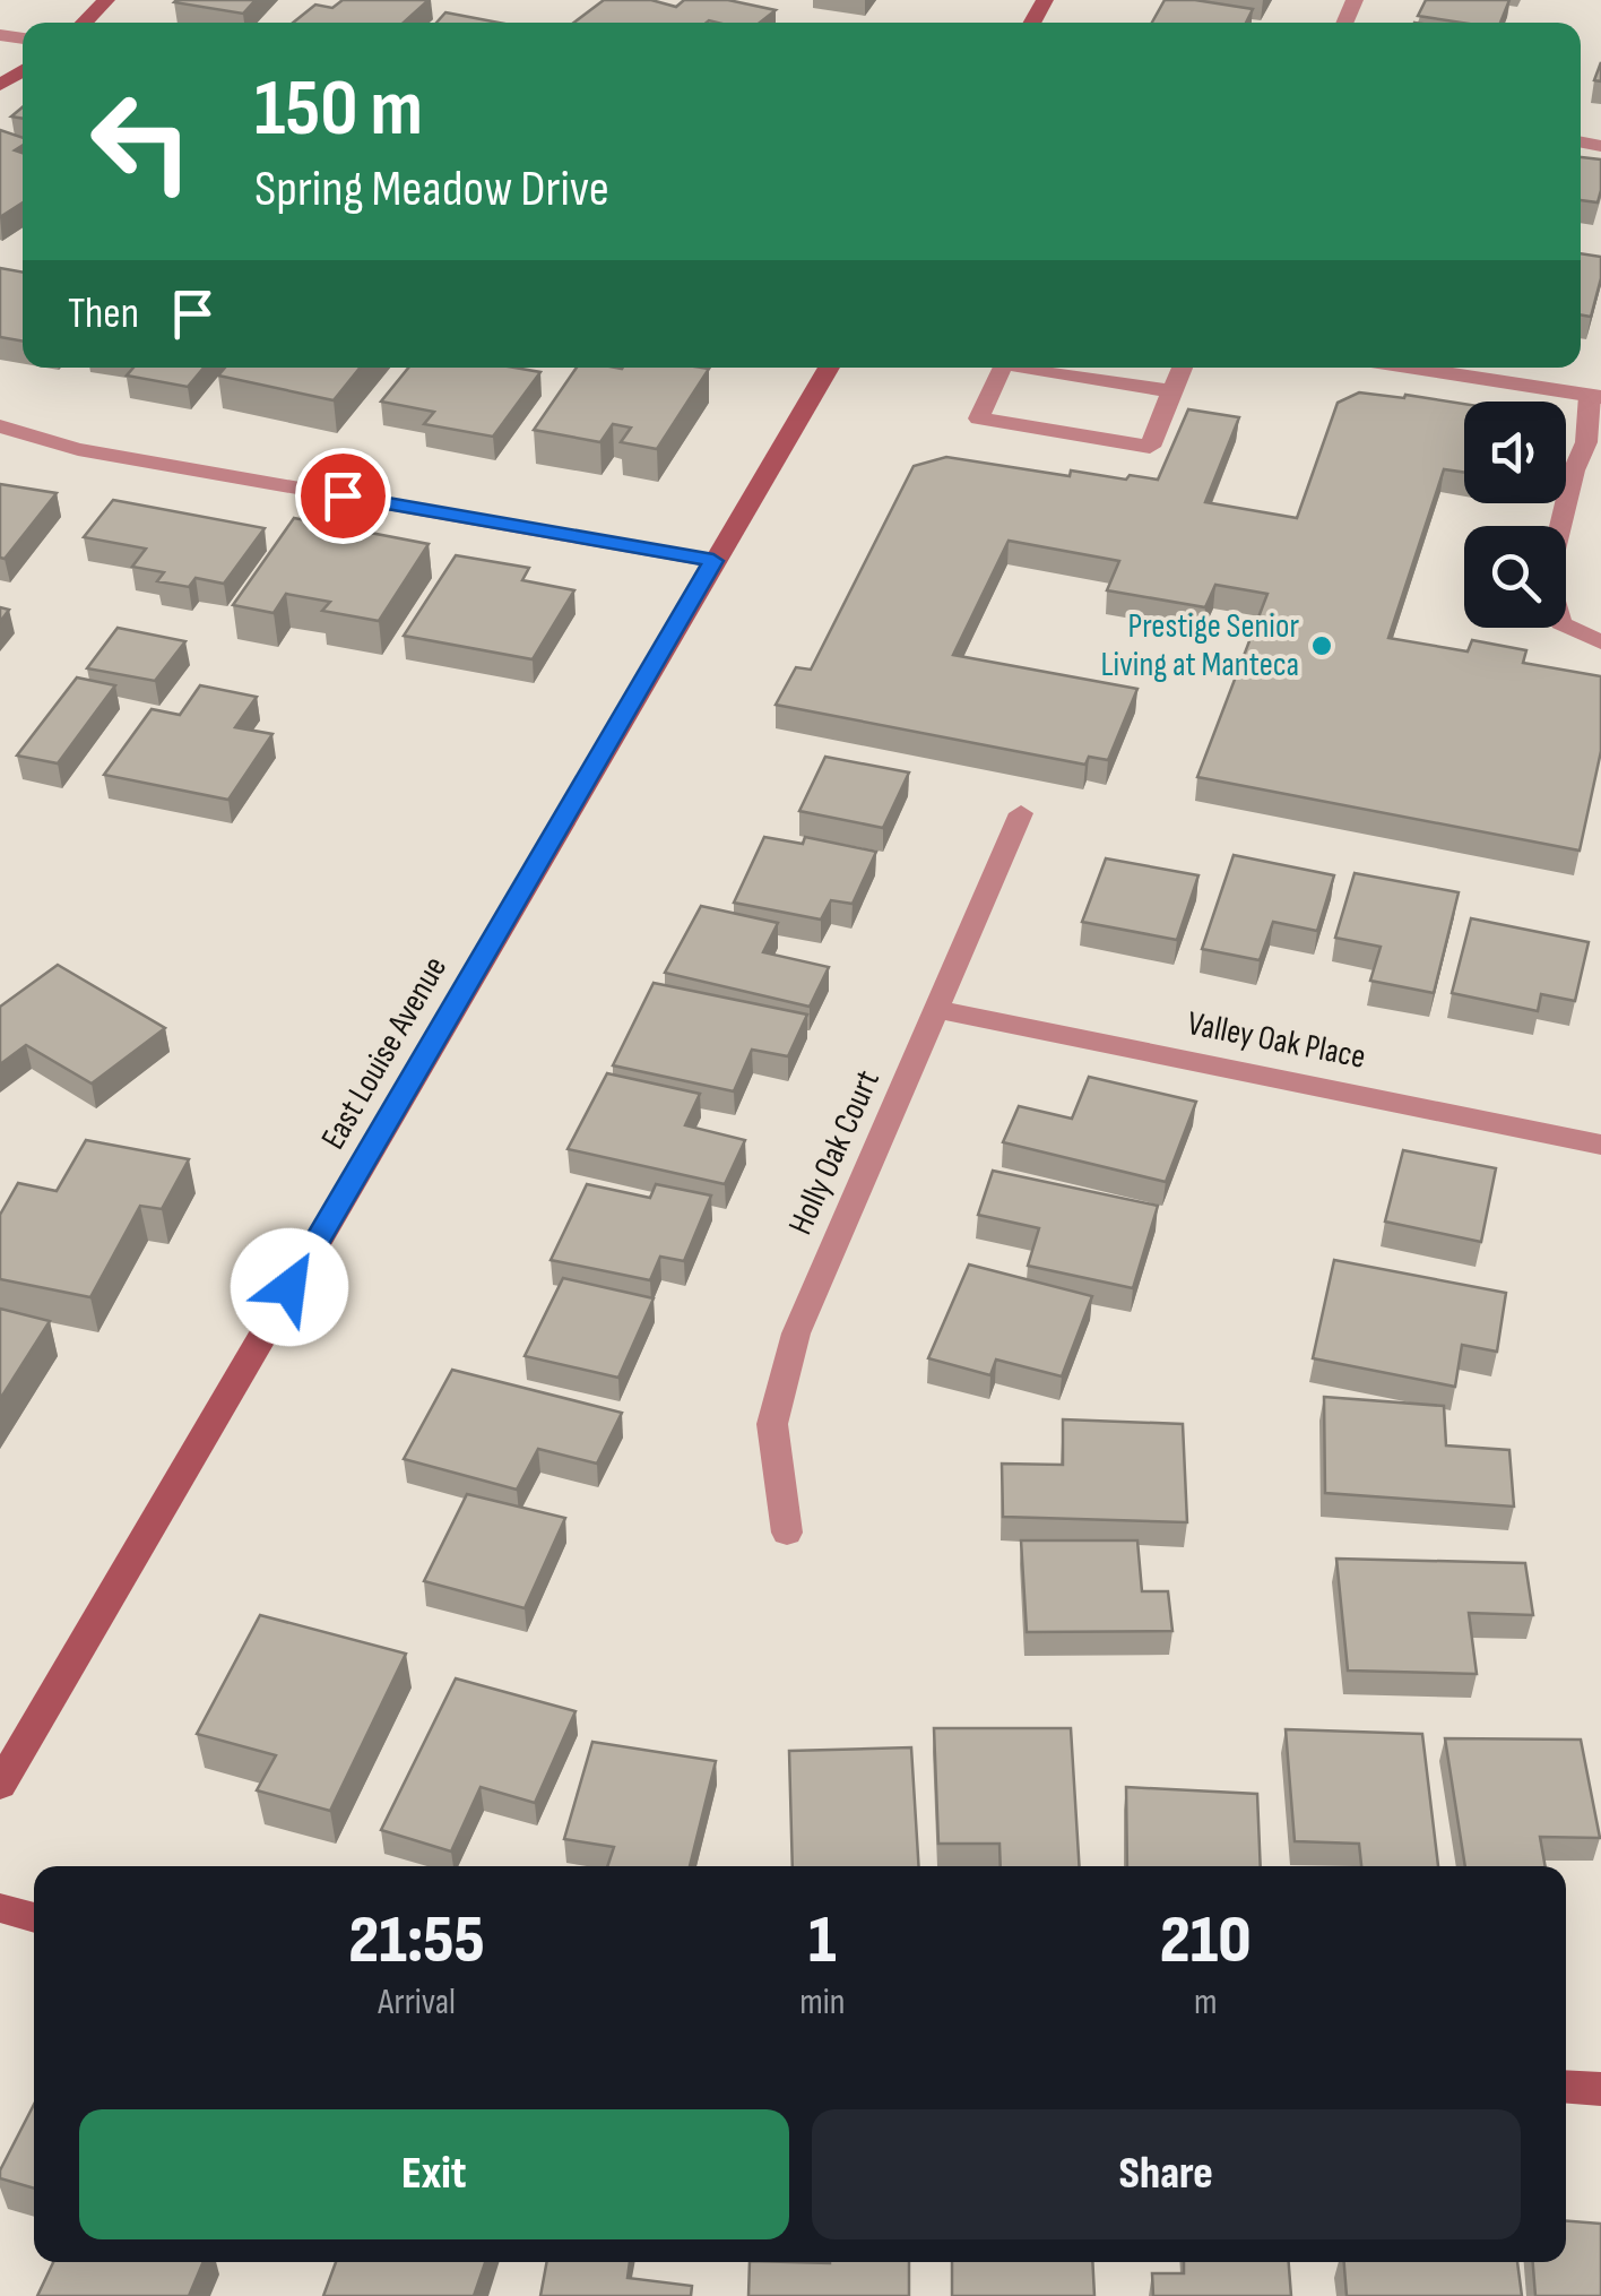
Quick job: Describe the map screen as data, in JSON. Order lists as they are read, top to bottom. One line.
{"streets":{"street":["Valley Oak Place","East Louise Avenue","Holly Oak Court"]},"crossings":[["Valley Oak Place","Holly Oak Court"]],"places":["Prestige Senior Living at Manteca"],"page":{"turn":["150 m","Spring Meadow Drive"],"then":"Then","eta":["21:55","Arrival","1","min","210","m"],"buttons":["Exit","Share"]}}
